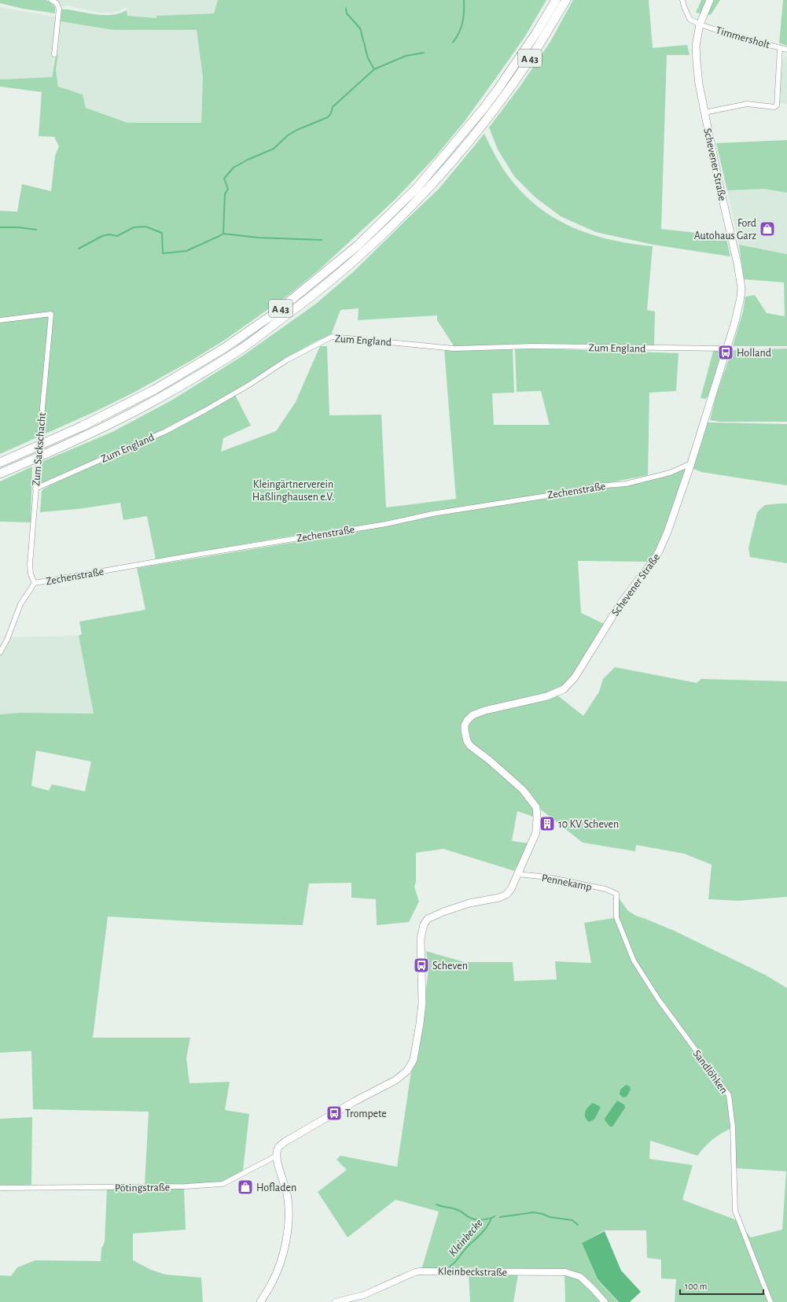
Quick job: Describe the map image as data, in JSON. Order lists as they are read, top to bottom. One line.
{"streets":{"highway":["A 43"],"main road":["Schevener Straße"],"street":["Timmersholt","Zum England","Zum Sackschacht","Zechenstraße","Pennekamp","Sandlöhken","Pötingstraße","Kleinbeckstraße"]},"crossings":[["Timmersholt","Schevener Straße"],["Schevener Straße","Zum England"],["Schevener Straße","Zechenstraße"],["Schevener Straße","Pennekamp"],["Schevener Straße","Pötingstraße"],["Zum England","Zum Sackschacht"],["Zum Sackschacht","Zechenstraße"],["Pennekamp","Sandlöhken"]],"water":["Kleinbecke"],"parks":["Kleingärtnerverein Haßlinghausen e.V."],"places":{"shop":["Ford Autohaus Garz","Hofladen"],"bus stop":["Holland","Scheven","Trompete"],"building":["10 KV Scheven"]},"scale_bar":"100 m"}
